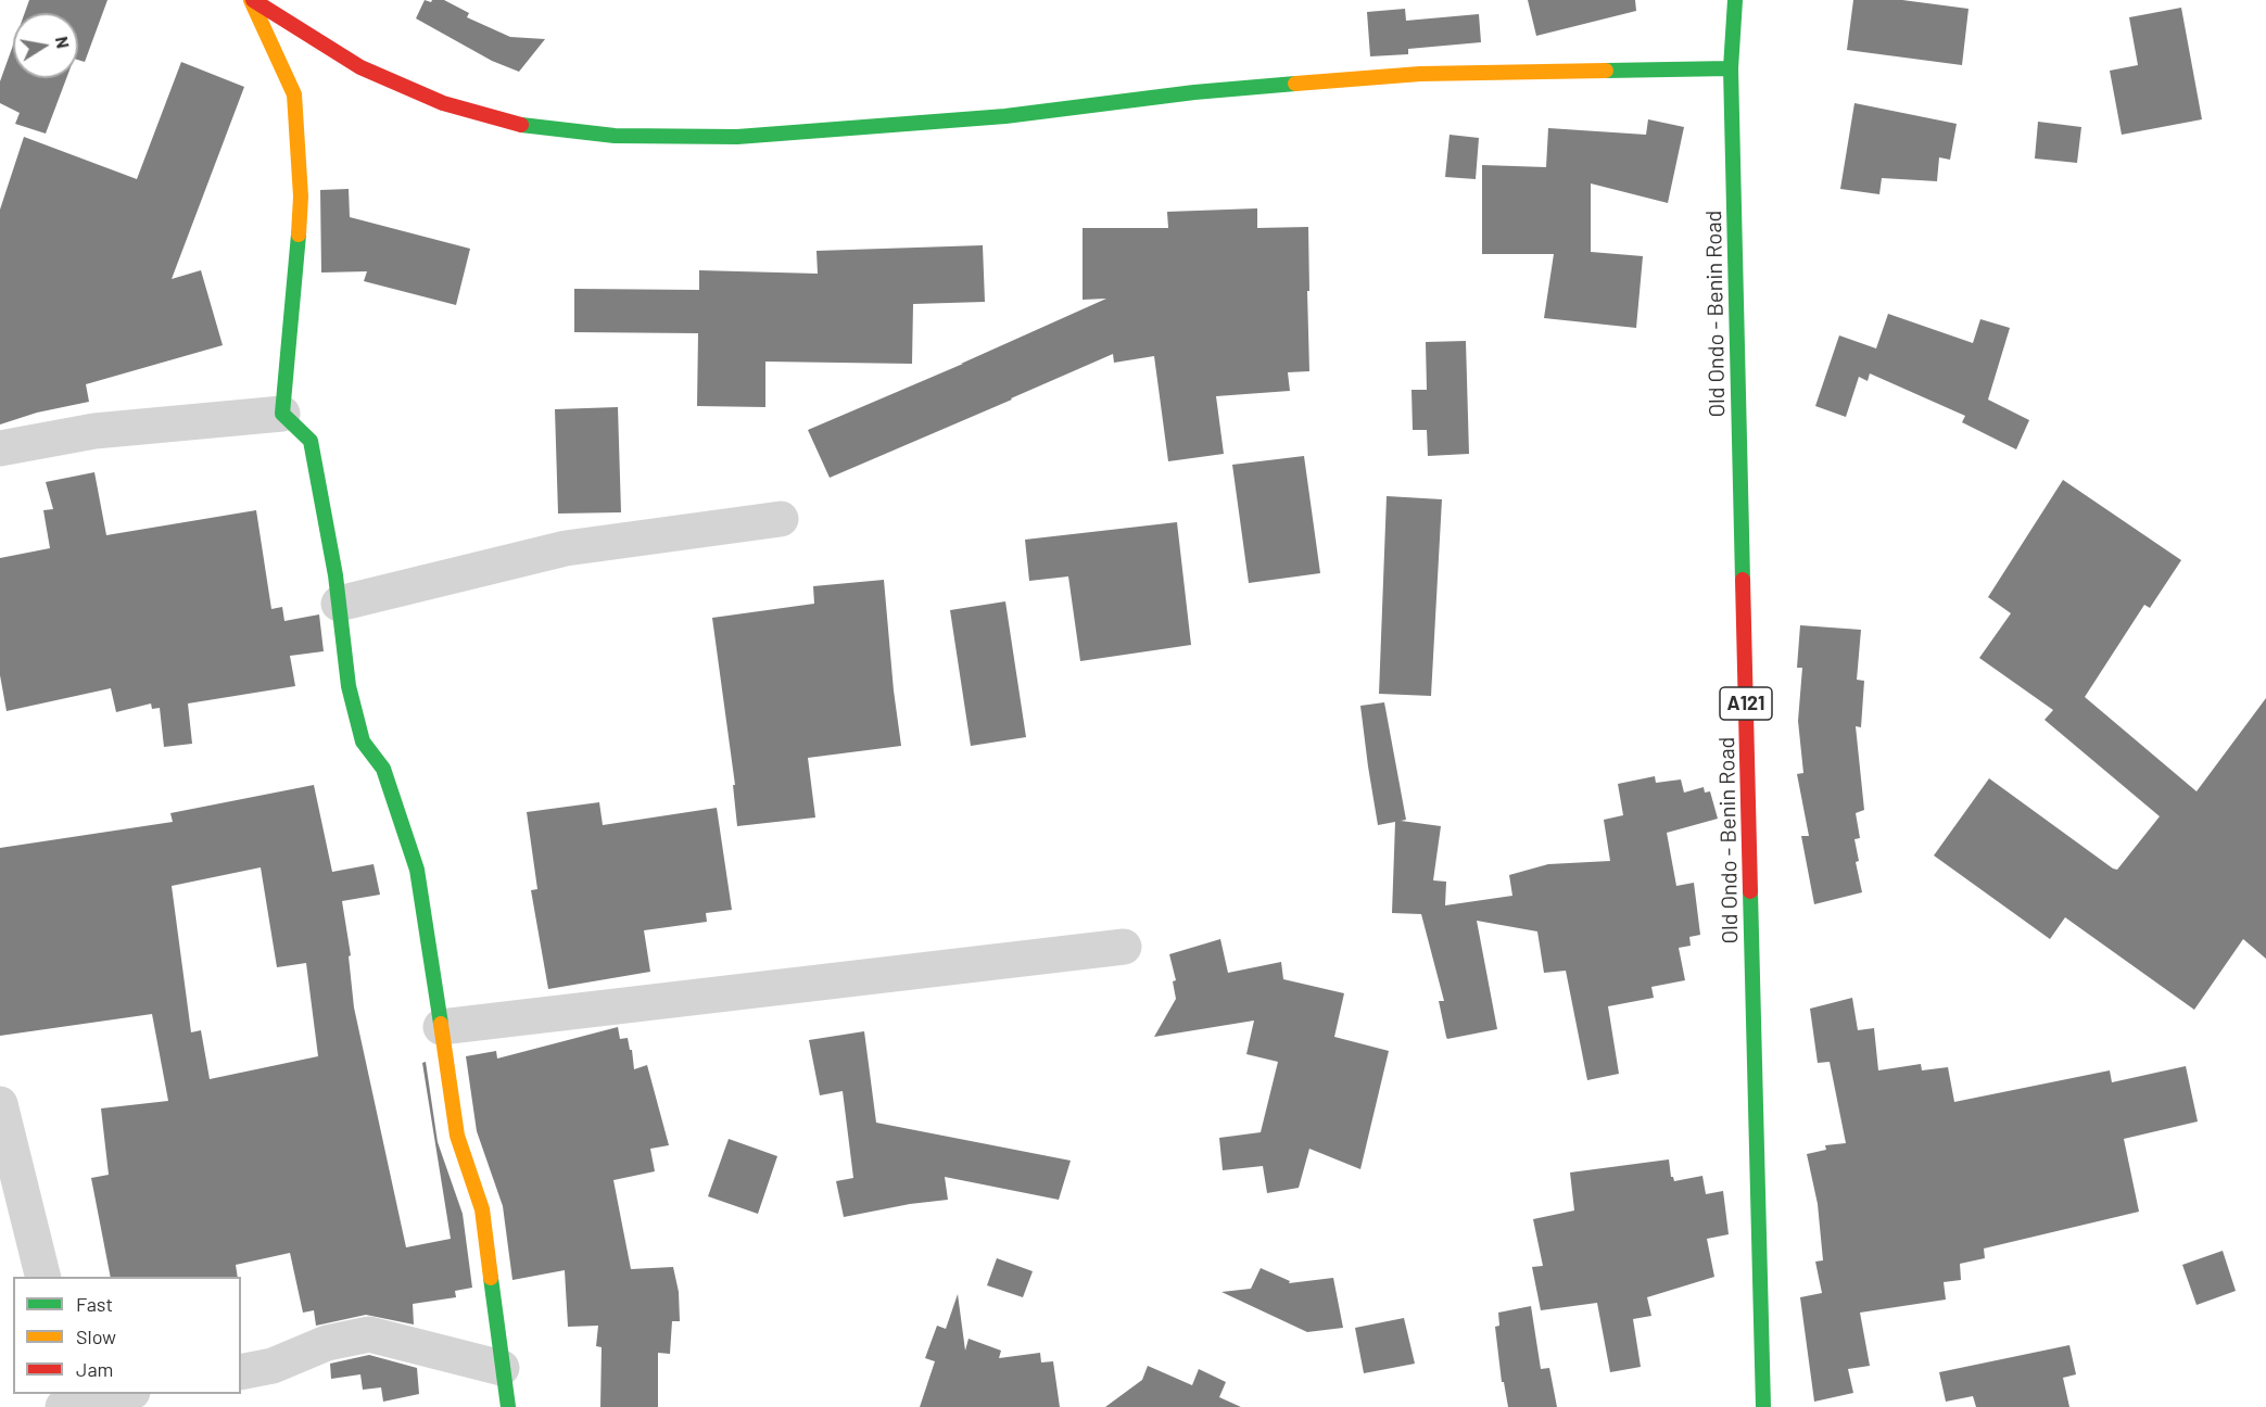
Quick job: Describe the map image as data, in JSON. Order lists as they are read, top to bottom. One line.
{"streets":{"street":["Old Ondo - Benin Road","A121"]},"legend":["Fast","Slow","Jam"],"north":"right"}
